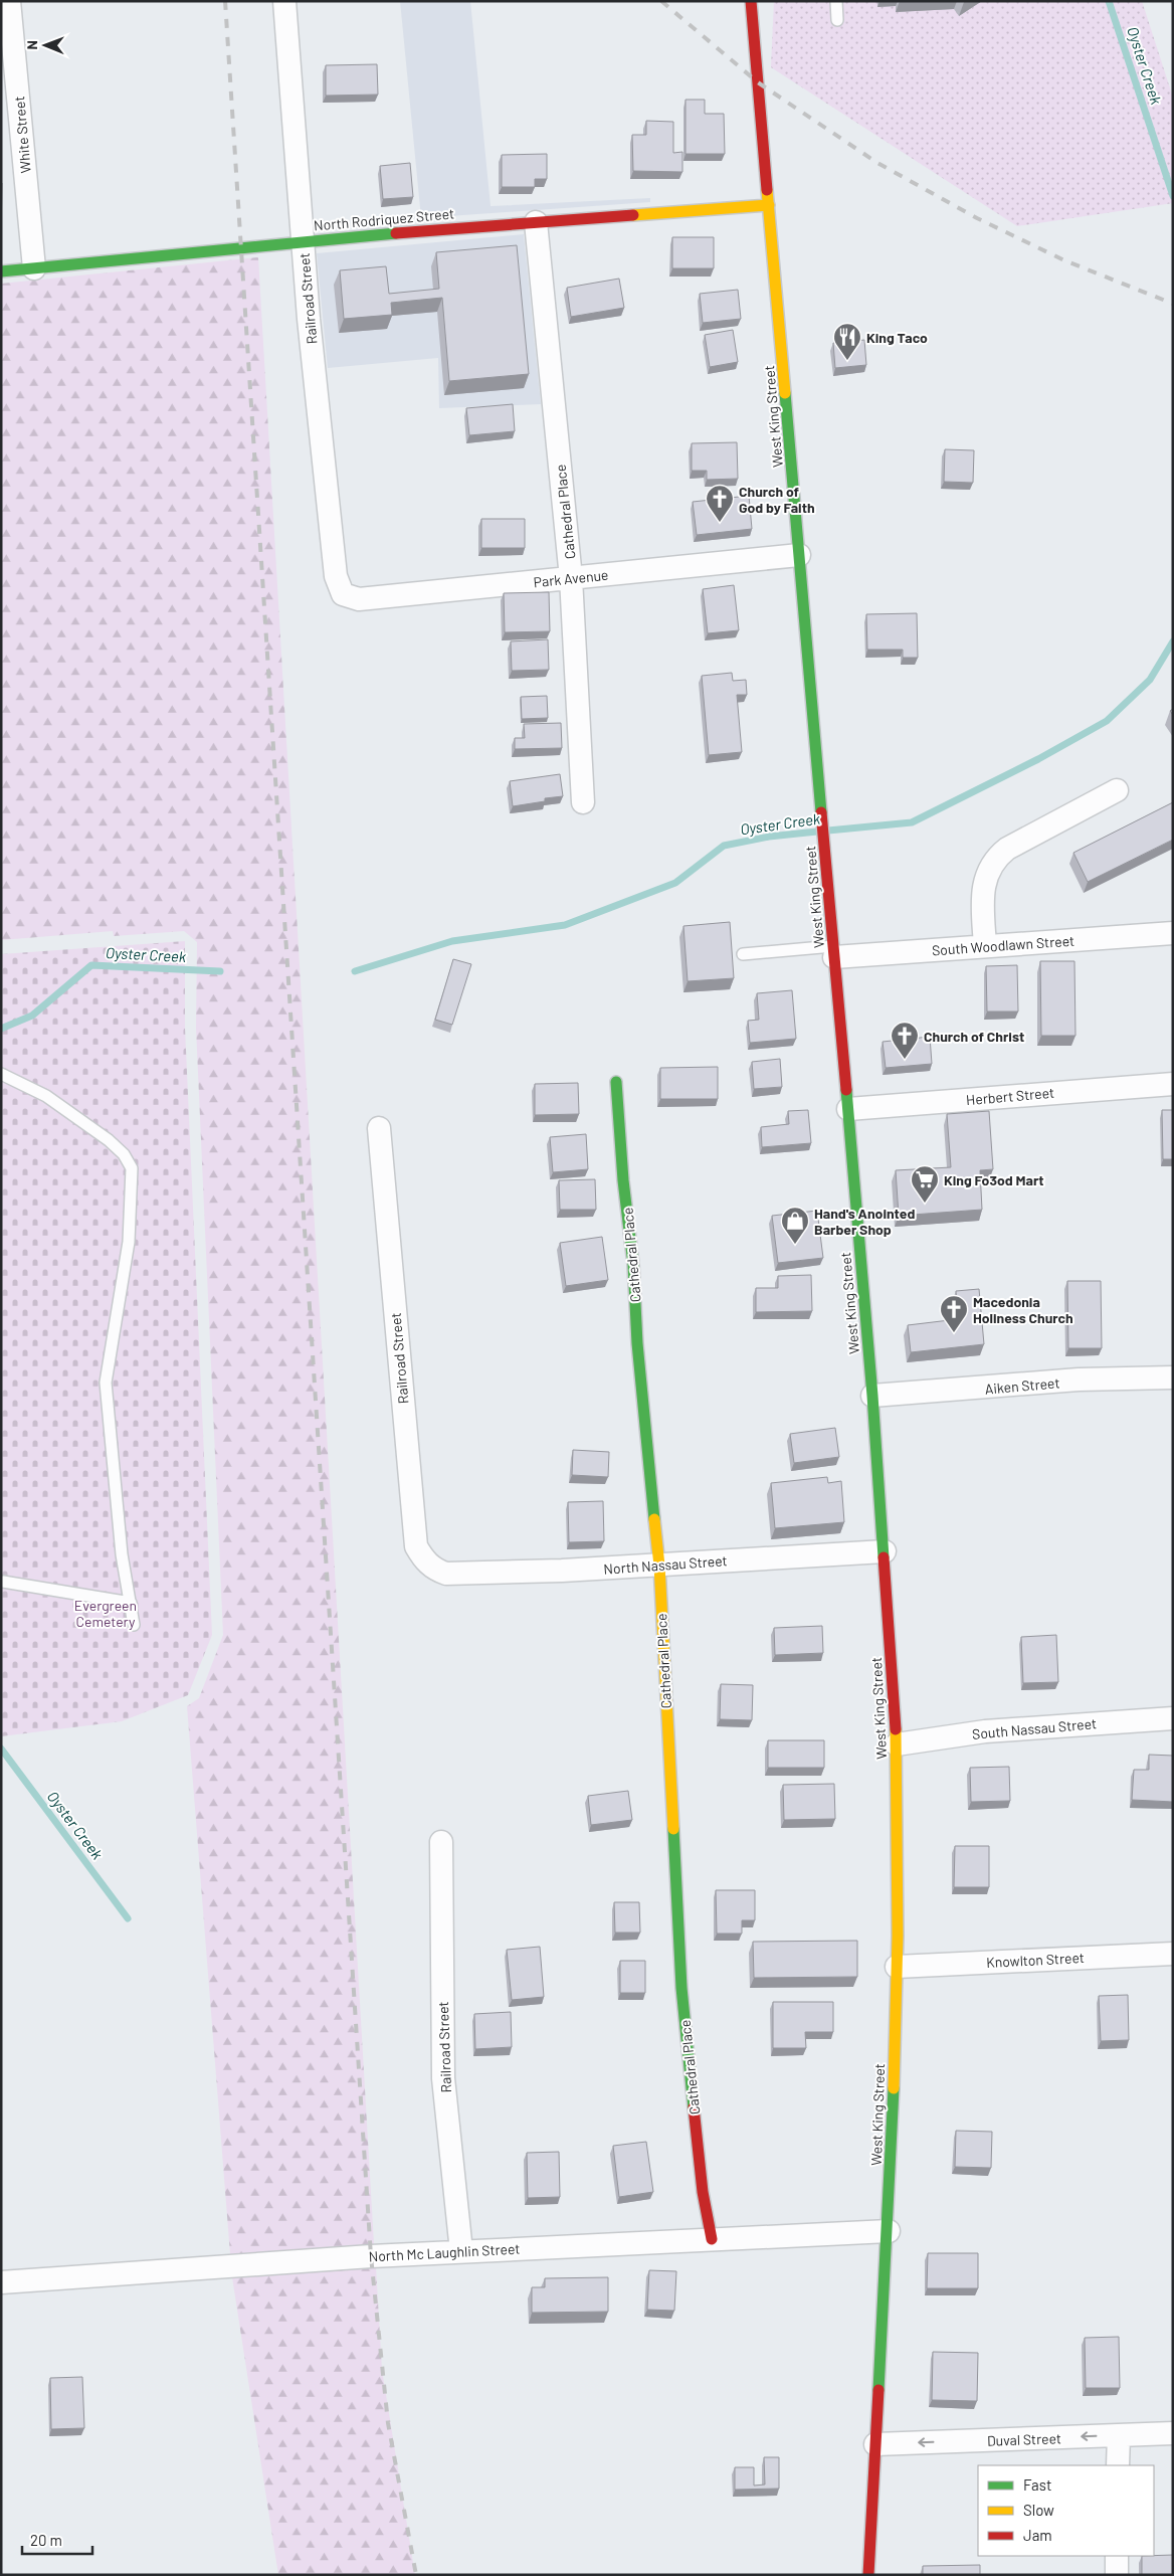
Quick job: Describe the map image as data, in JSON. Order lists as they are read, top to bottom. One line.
{"streets":{"main road":["North Rodriquez Street","West King Street","Cathedral Place"],"street":["White Street","Railroad Street","Park Avenue","South Woodlawn Street","Herbert Street","Aiken Street","North Nassau Street","South Nassau Street","Knowlton Street","North Mc Laughlin Street","Duval Street"]},"crossings":[["White Street","North Rodriquez Street"],["North Rodriquez Street","Railroad Street"],["North Rodriquez Street","West King Street"],["North Rodriquez Street","Cathedral Place"],["Railroad Street","Park Avenue"],["Railroad Street","North Nassau Street"],["Railroad Street","North Mc Laughlin Street"],["West King Street","Park Avenue"],["West King Street","South Woodlawn Street"],["West King Street","Herbert Street"],["West King Street","Aiken Street"],["West King Street","North Nassau Street"],["West King Street","South Nassau Street"],["West King Street","Knowlton Street"],["West King Street","North Mc Laughlin Street"],["West King Street","Duval Street"],["Cathedral Place","Park Avenue"],["Cathedral Place","North Nassau Street"],["Cathedral Place","North Mc Laughlin Street"]],"one_way":["Duval Street"],"water":["Oyster Creek"],"parks":["Evergreen Cemetery"],"places":{"restaurant":["King Taco"],"church":["Church of God by Faith","Church of Christ","Macedonia Holiness Church"],"supermarket":["King Fo3od Mart"],"shop":["Hand's Anointed Barber Shop"]},"legend":["Fast","Slow","Jam"],"scale_bar":"20 m","north":"left"}
